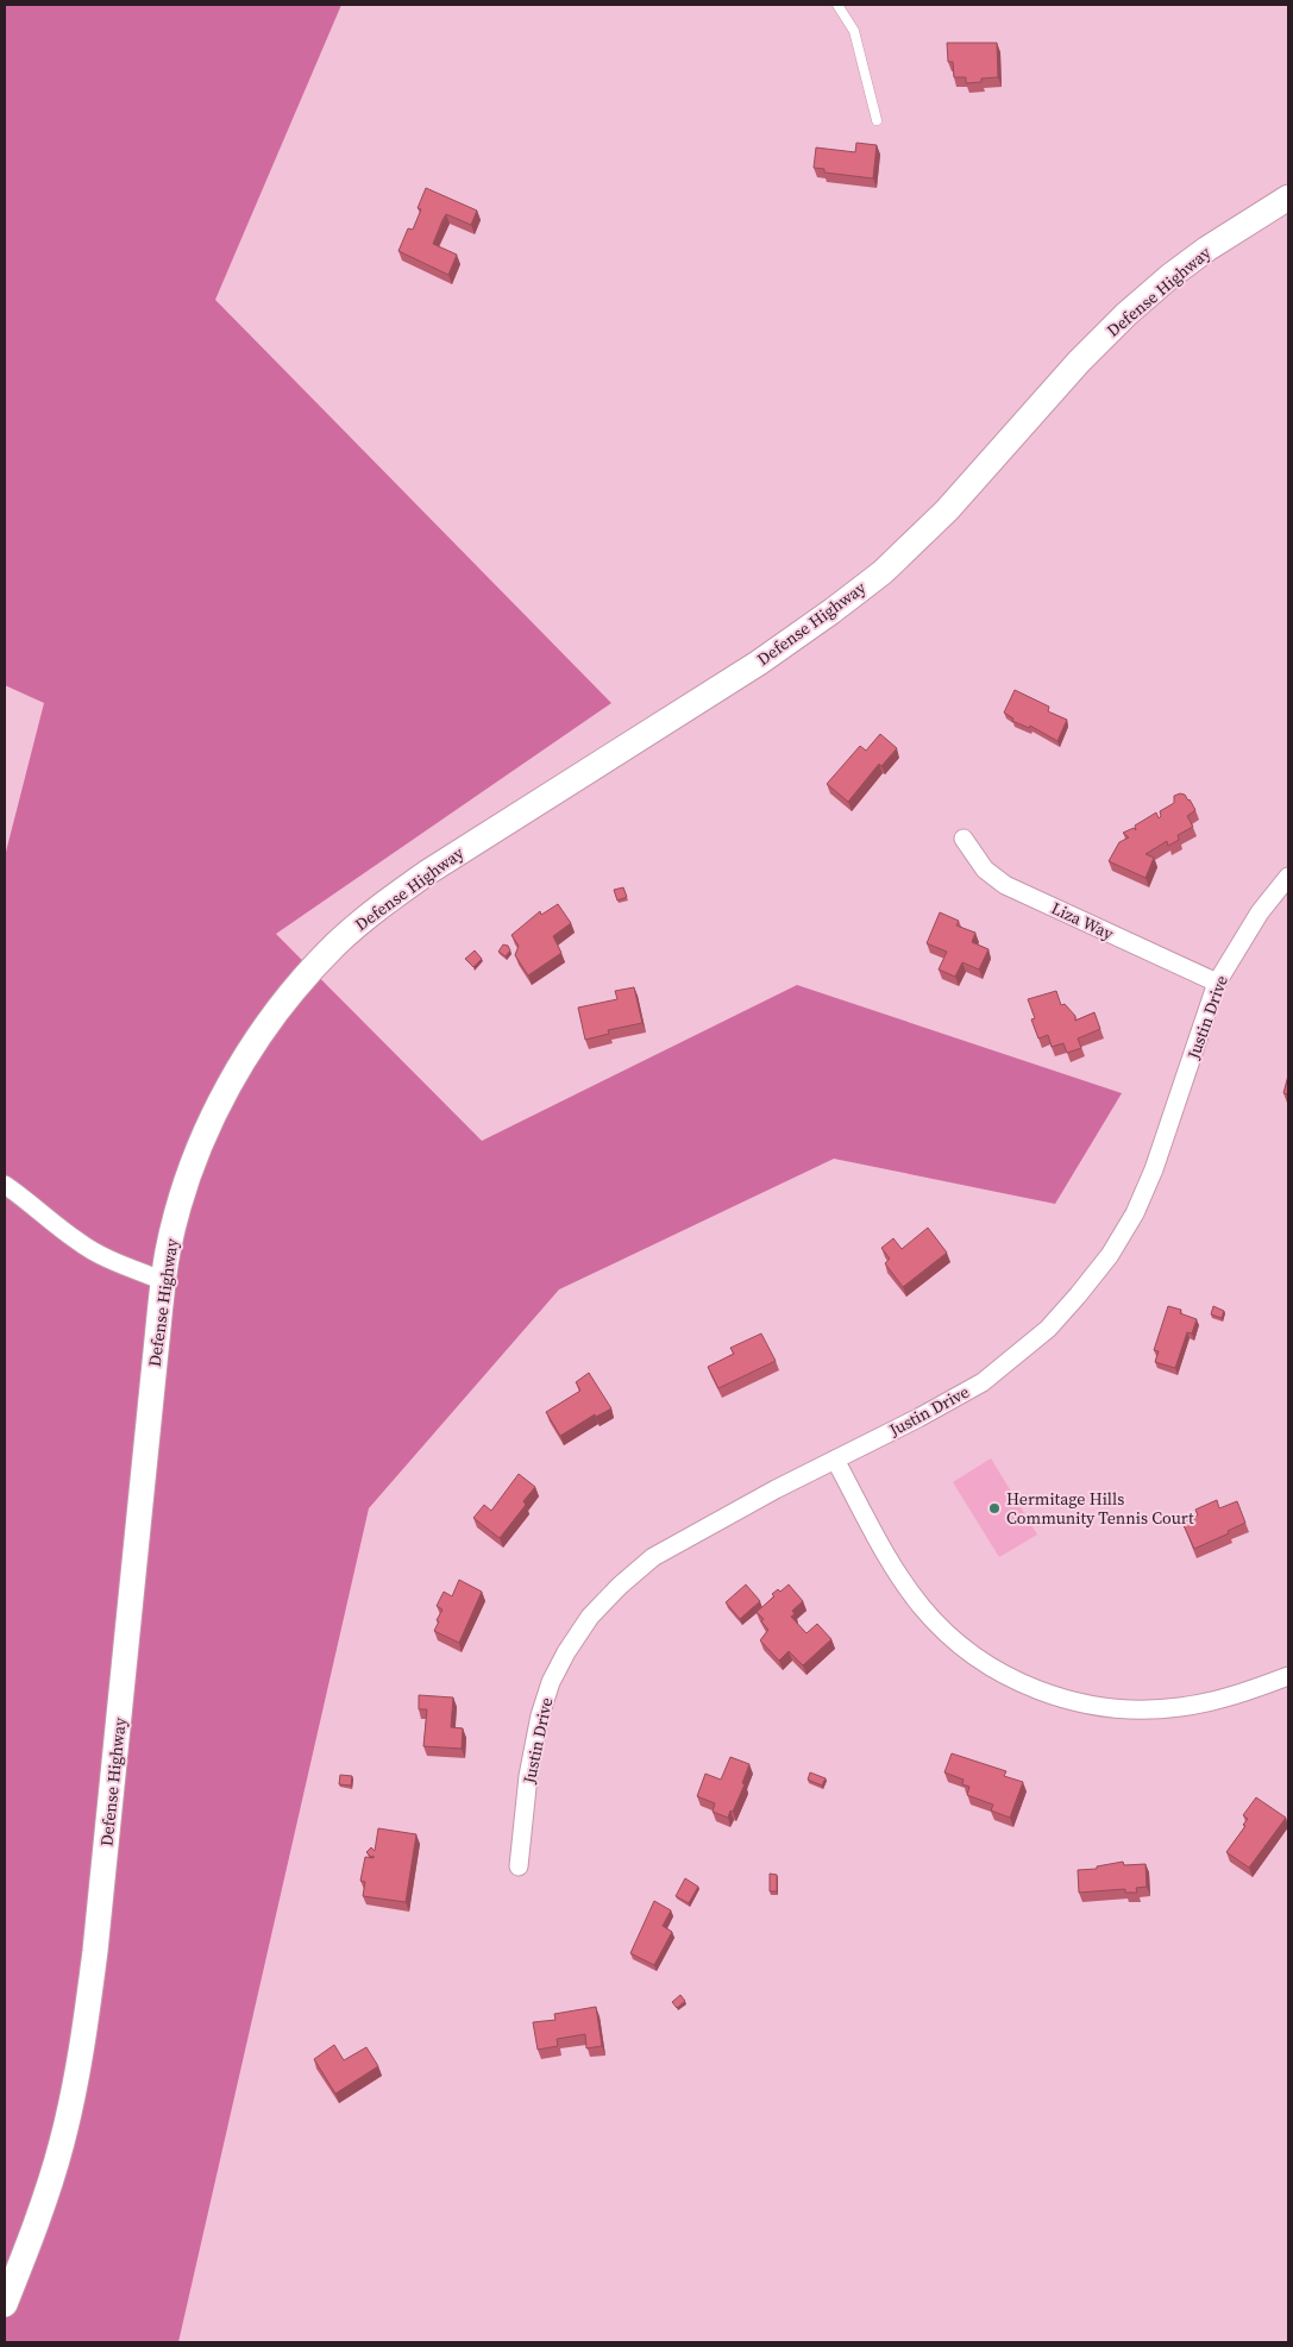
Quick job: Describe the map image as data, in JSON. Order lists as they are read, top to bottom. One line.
{"streets":{"main road":["Defense Highway"],"street":["Liza Way","Justin Drive"]},"crossings":[["Liza Way","Justin Drive"]],"places":["Hermitage Hills Community Tennis Court"]}
